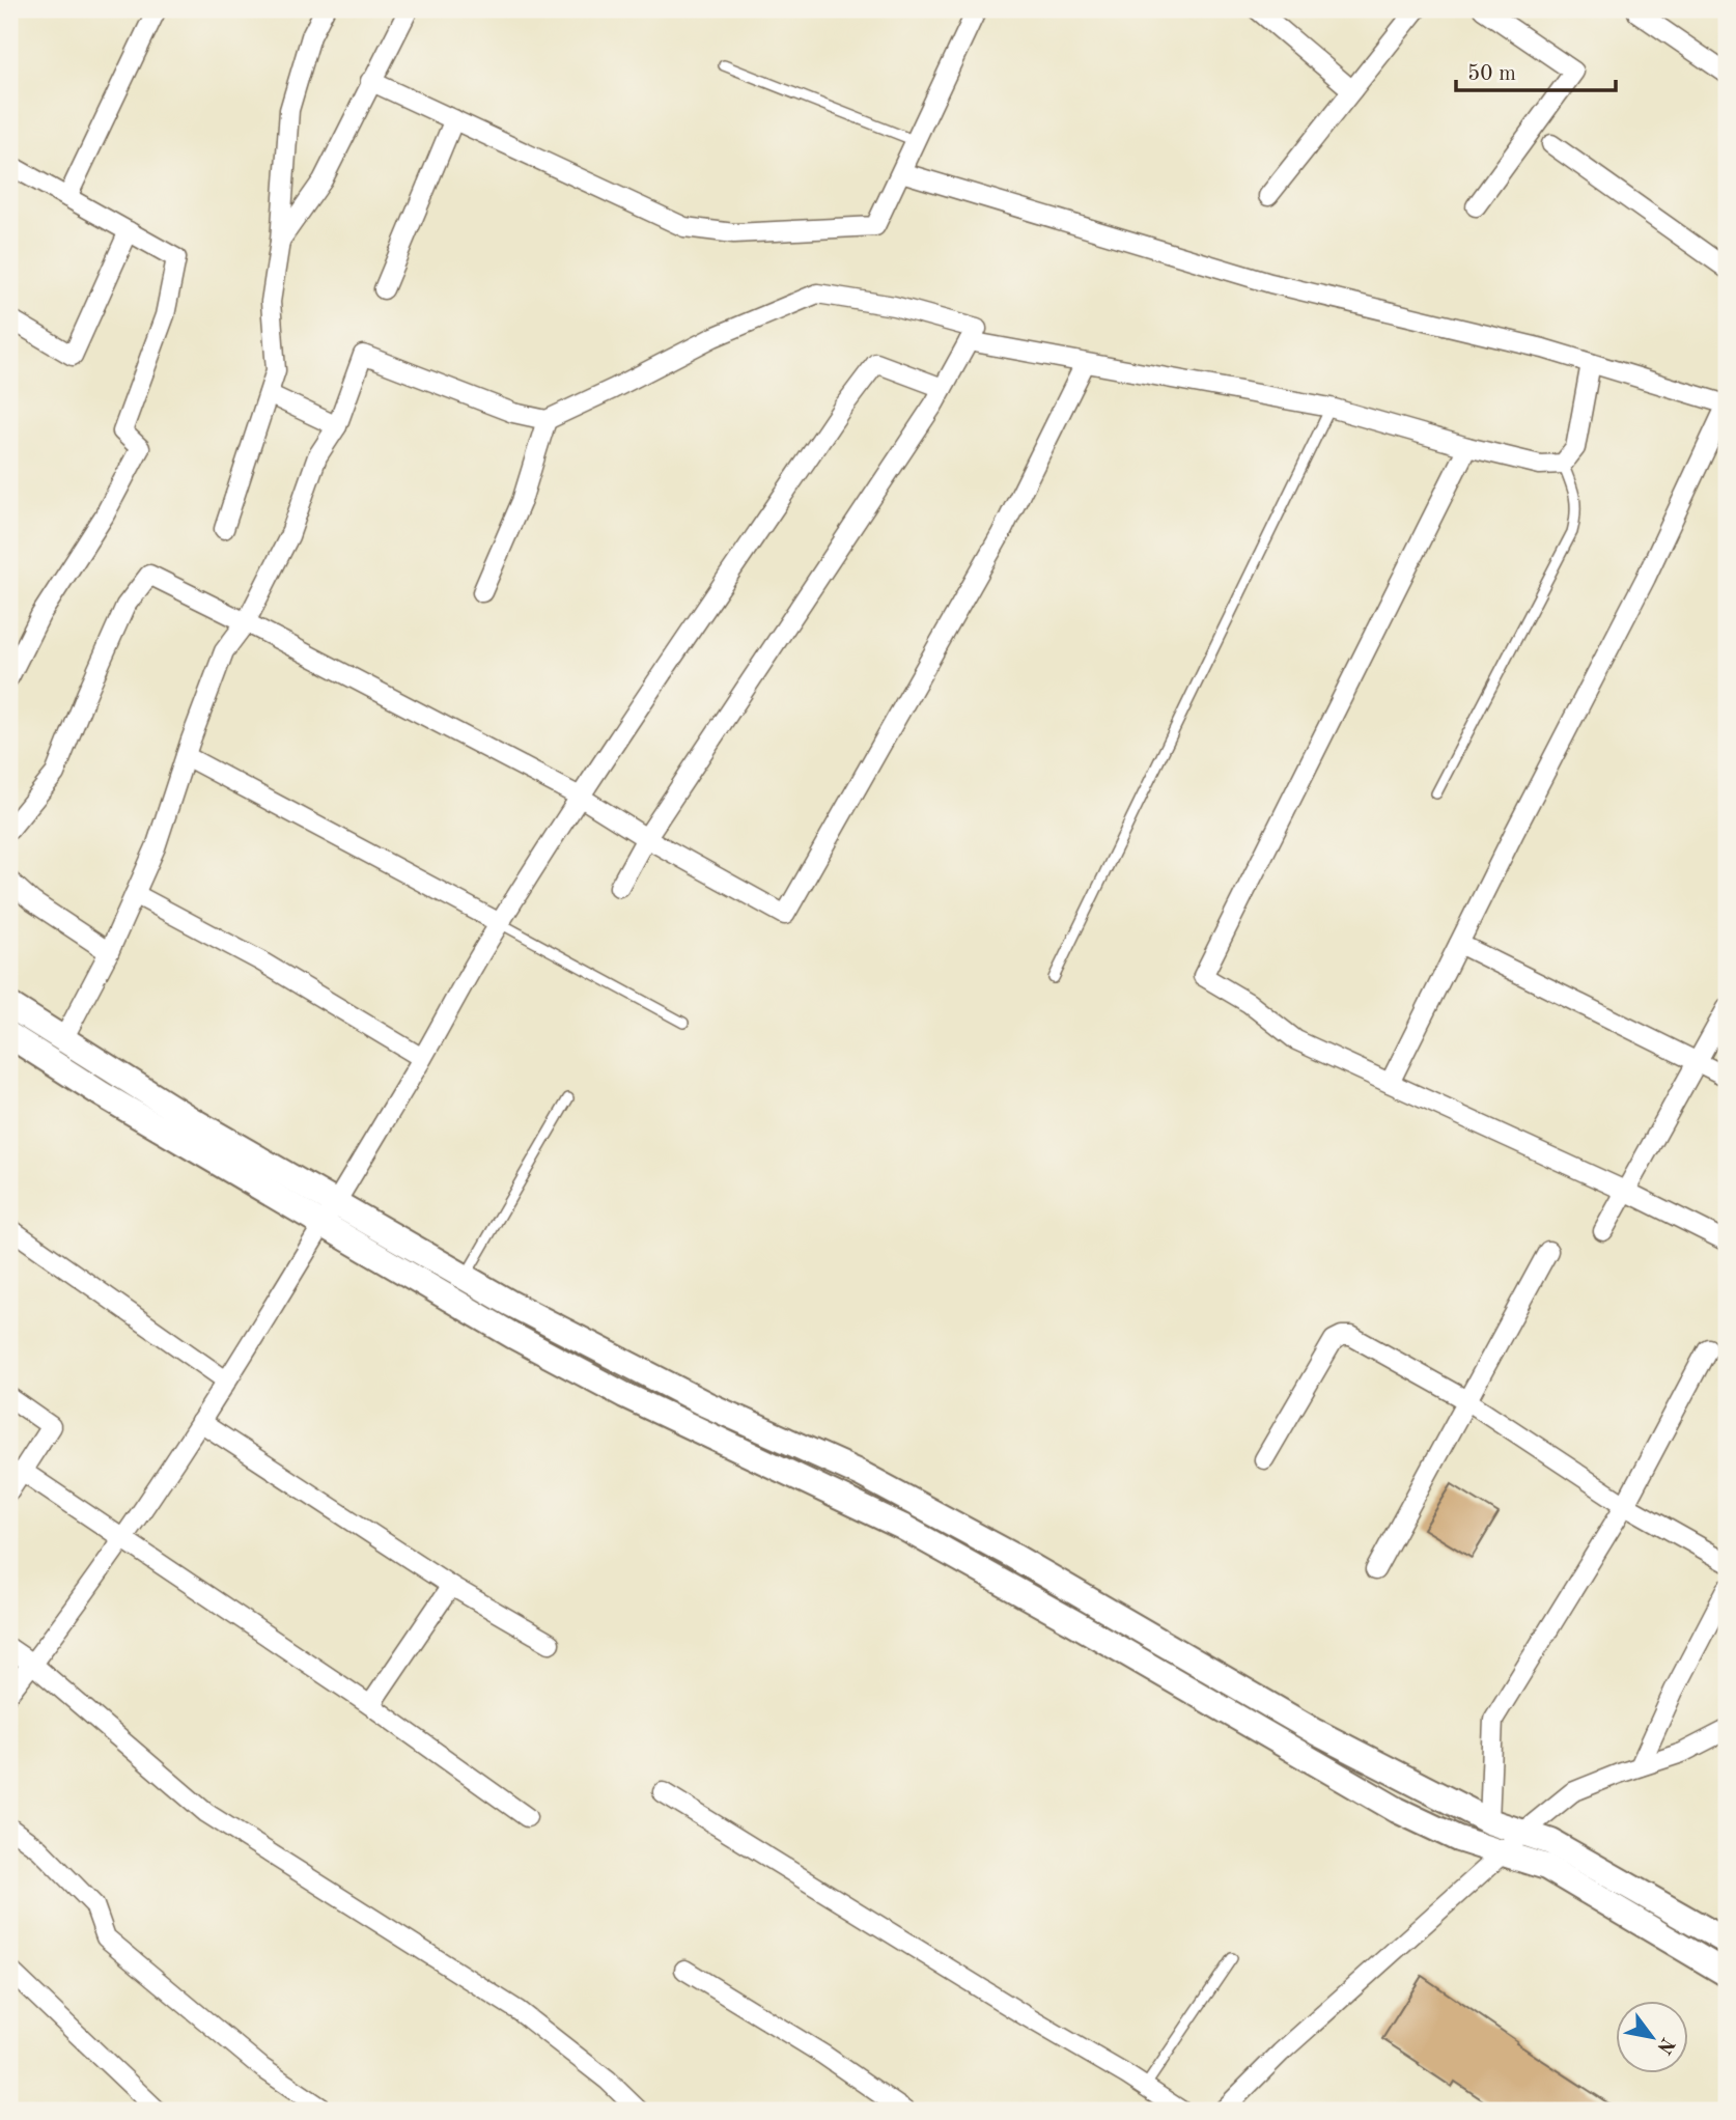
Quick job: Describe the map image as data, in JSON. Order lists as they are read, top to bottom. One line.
{"scale_bar":"50 m","north":"bottom right"}
